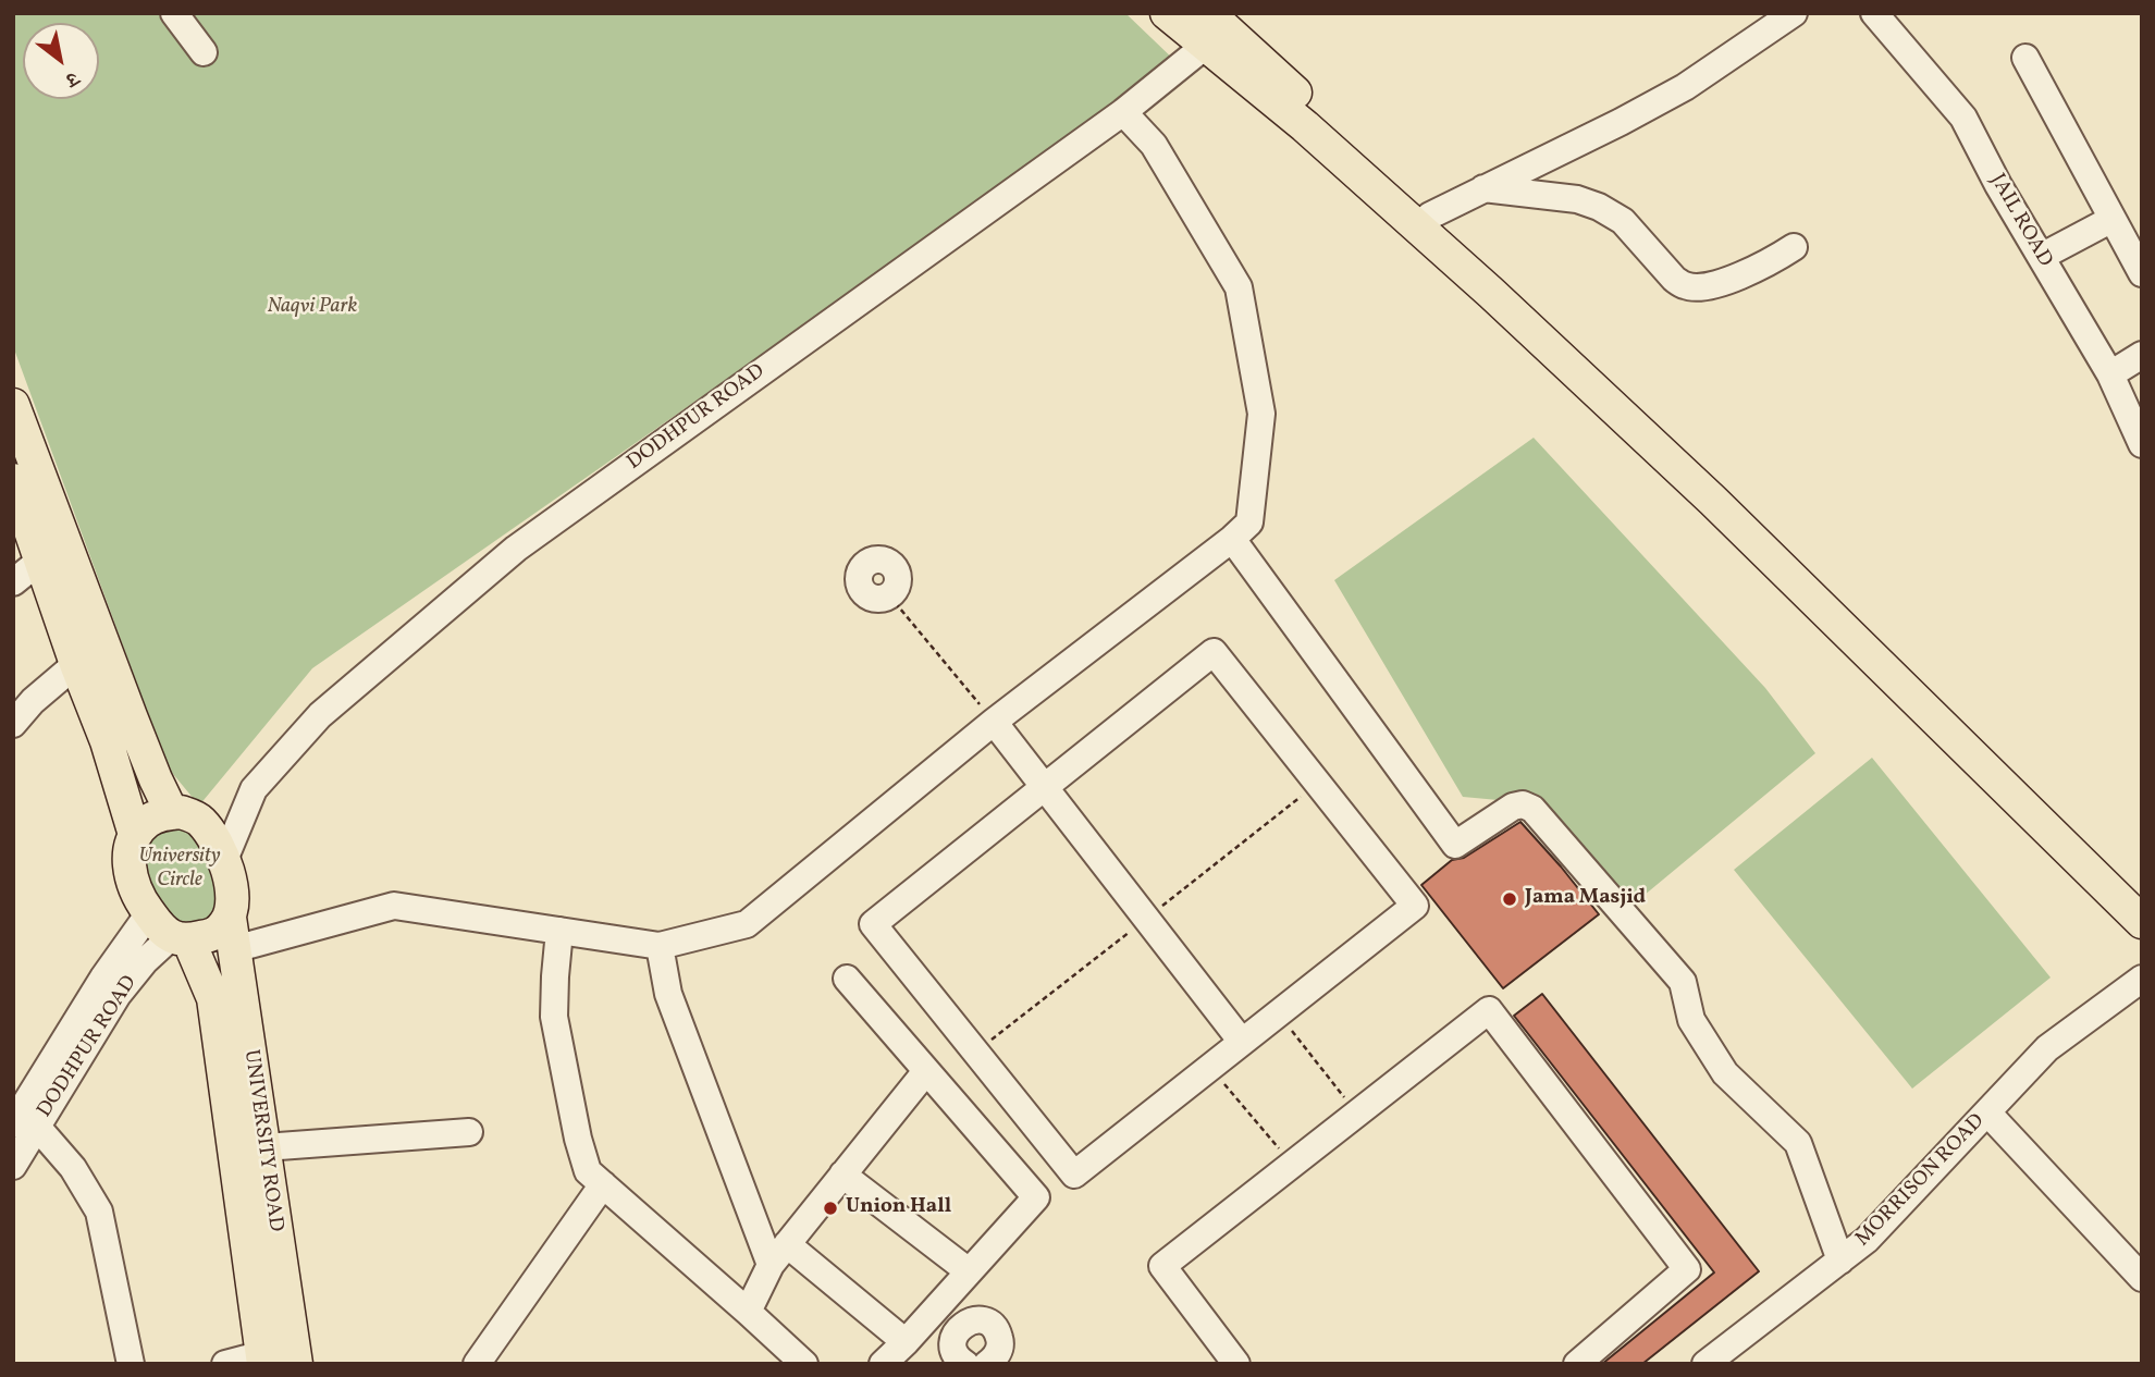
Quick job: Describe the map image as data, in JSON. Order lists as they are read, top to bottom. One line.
{"streets":{"main road":["UNIVERSITY ROAD"],"street":["JAIL ROAD","DODHPUR ROAD","MORRISON ROAD"]},"crossings":[["DODHPUR ROAD","UNIVERSITY ROAD"]],"parks":["Naqvi Park","University Circle"],"places":["Jama Masjid","Union Hall"],"north":"bottom right"}
